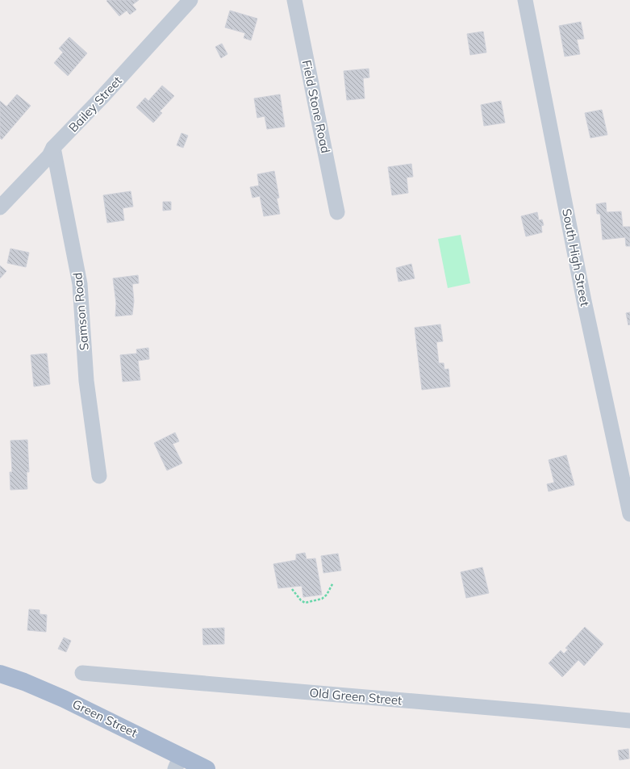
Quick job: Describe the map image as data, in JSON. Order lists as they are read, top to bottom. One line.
{"streets":{"main road":["Green Street"],"street":["Bailey Street","Field Stone Road","South High Street","Samson Road","Old Green Street"]},"crossings":[["Bailey Street","Samson Road"]]}
